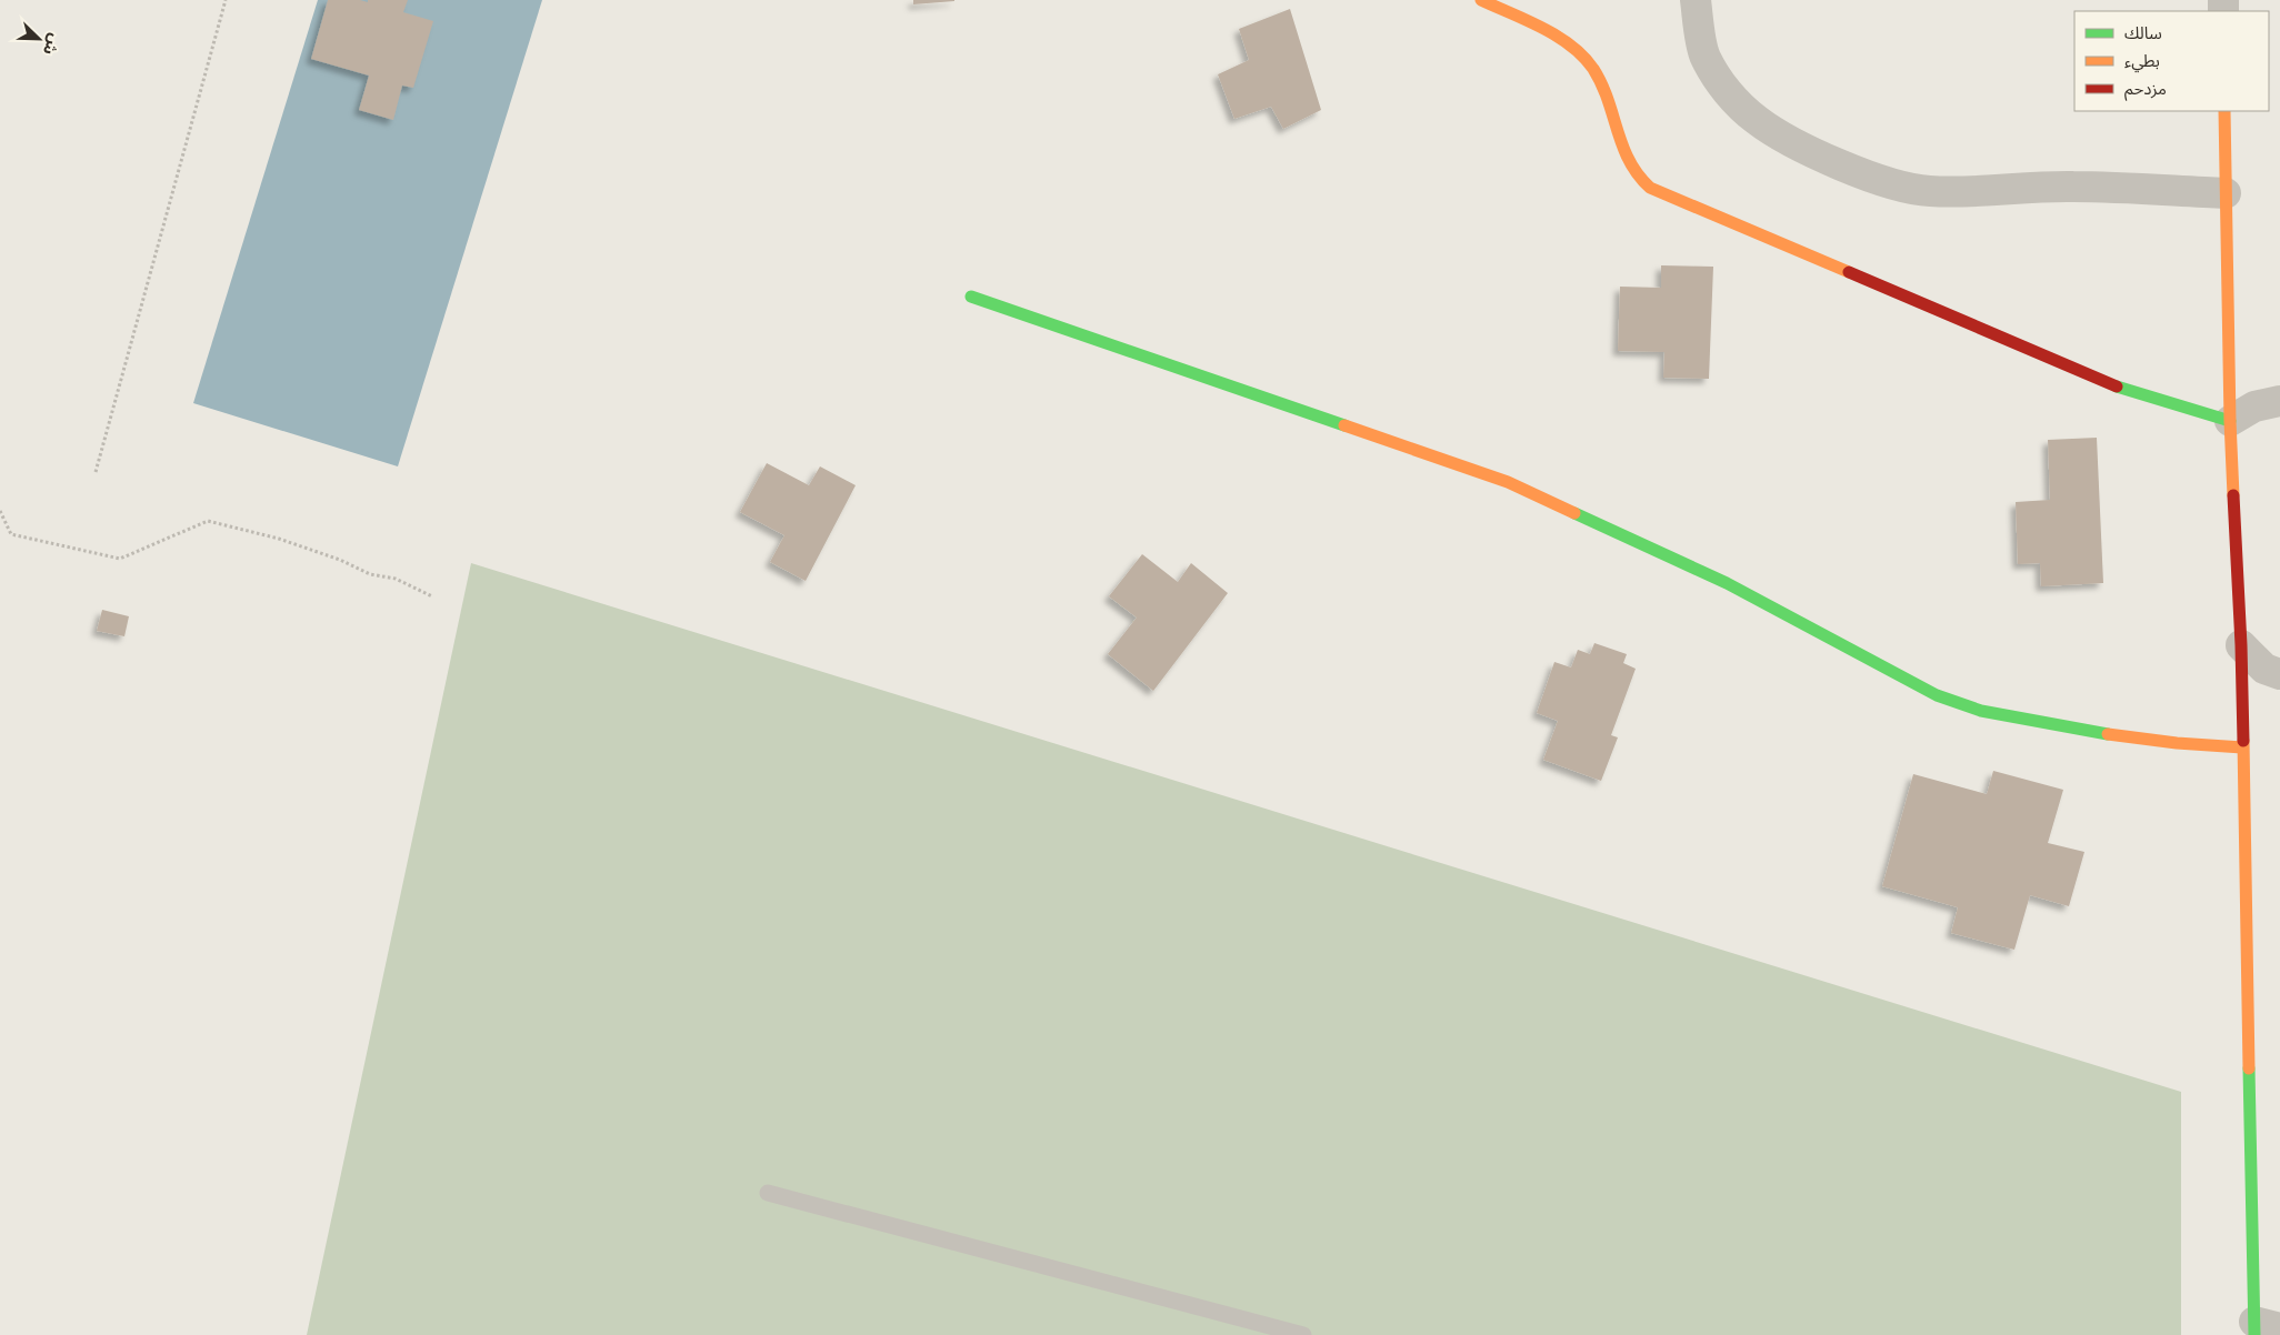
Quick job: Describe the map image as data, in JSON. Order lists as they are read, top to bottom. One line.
{"legend":["سالك","بطيء","مزدحم"],"north":"bottom right"}
